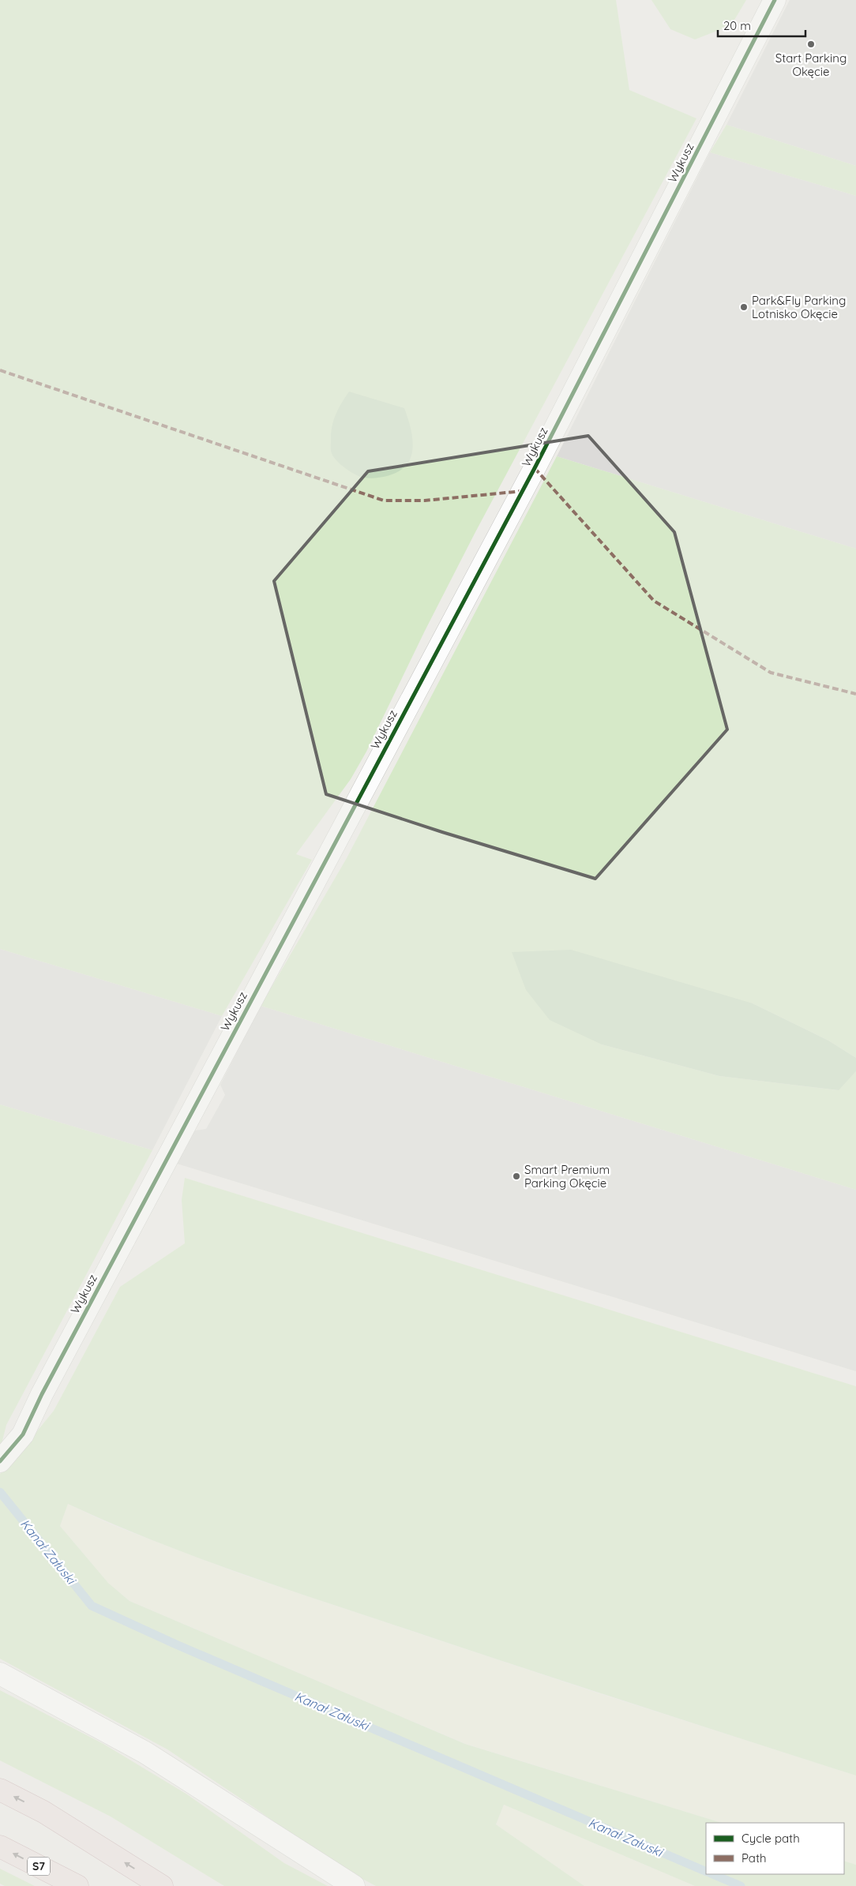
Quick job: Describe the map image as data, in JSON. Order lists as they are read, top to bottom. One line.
{"streets":{"highway":["S7"],"street":["Wykusz"]},"water":["Kanał Załuski"],"places":["Start Parking Okęcie","Park&Fly Parking Lotnisko Okęcie","Smart Premium Parking Okęcie"],"legend":["Cycle path","Path"],"scale_bar":"20 m"}
